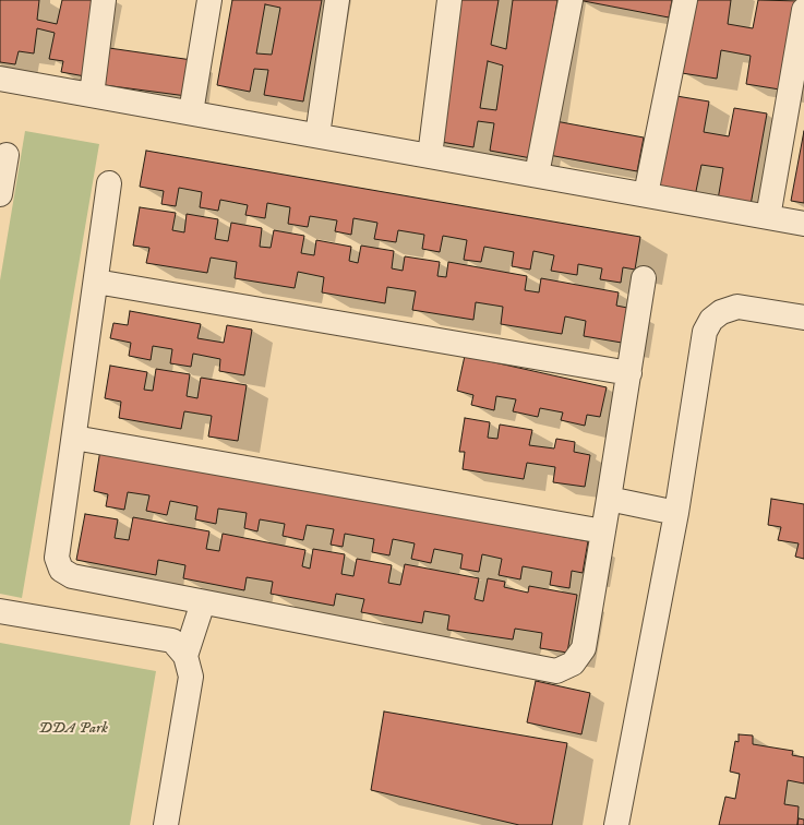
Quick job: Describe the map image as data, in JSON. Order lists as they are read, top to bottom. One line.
{"parks":["DDA Park"]}
